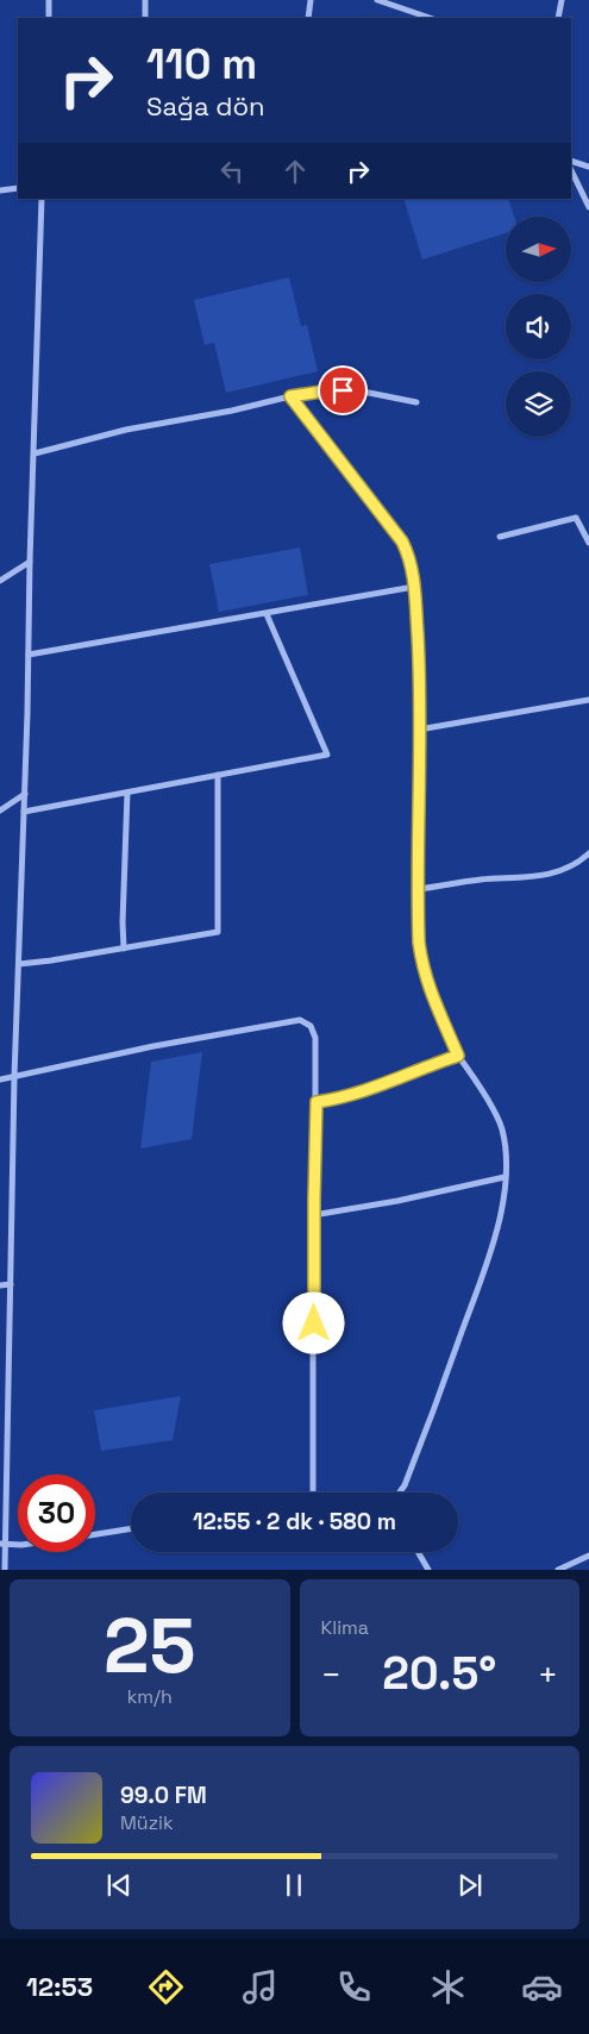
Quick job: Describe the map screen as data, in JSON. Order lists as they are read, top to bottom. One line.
{"north":"right","page":{"turn":["110 m","Sağa dön"],"limit":"30","trip":"12:55 · 2 dk · 580 m","tile":[["25","km/h"],"Klima"],"heat":["−","20.5°","+"],"song":["99.0 FM","Müzik"],"tabs":"12:53"}}
